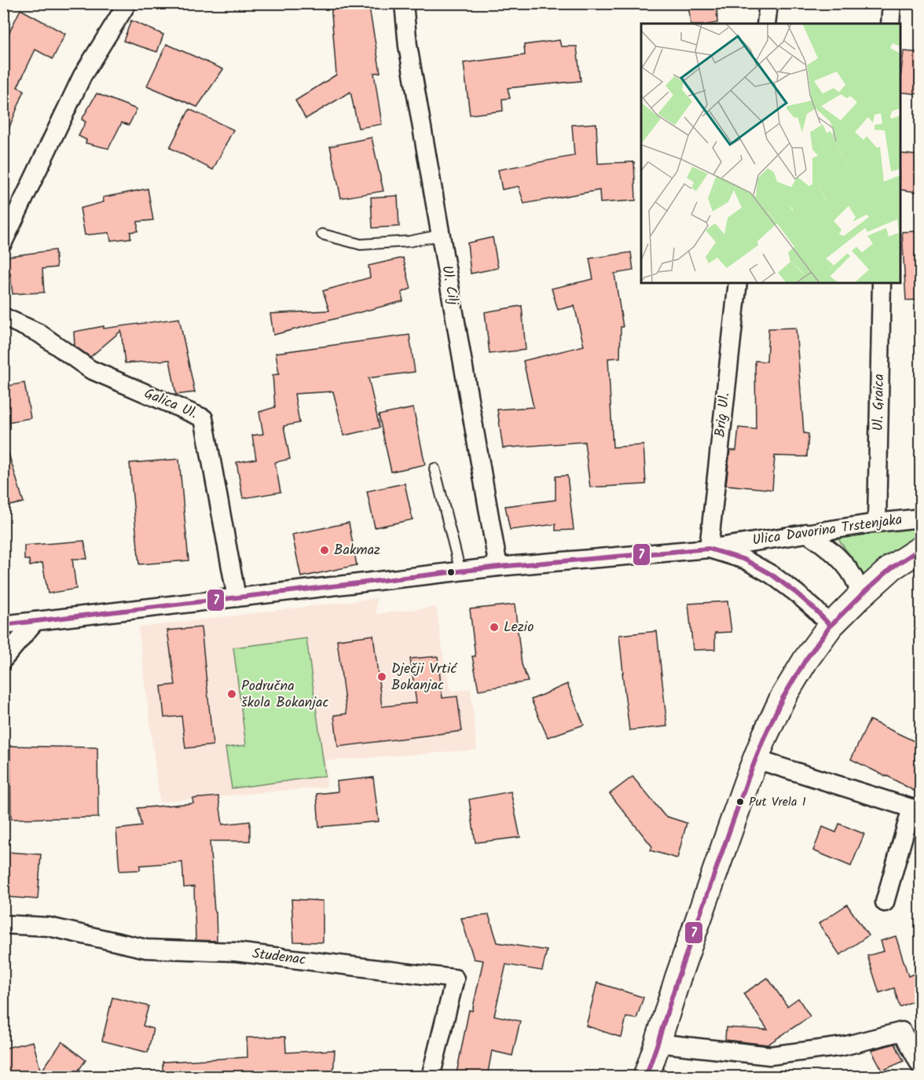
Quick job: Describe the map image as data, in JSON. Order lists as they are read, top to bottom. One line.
{"streets":{"street":["Ul. Cilj","Ul. Graica","Galica Ul.","Brig Ul.","Ulica Davorina Trstenjaka","Studenac"]},"crossings":[["Ul. Cilj","Ulica Davorina Trstenjaka"],["Ul. Graica","Ulica Davorina Trstenjaka"],["Galica Ul.","Ulica Davorina Trstenjaka"],["Brig Ul.","Ulica Davorina Trstenjaka"]],"places":["Bakmaz","Lezio","Dječji Vrtić Bokanjac","Područna škola Bokanjac","Put Vrela 1"],"lines":["transit line 7"]}
